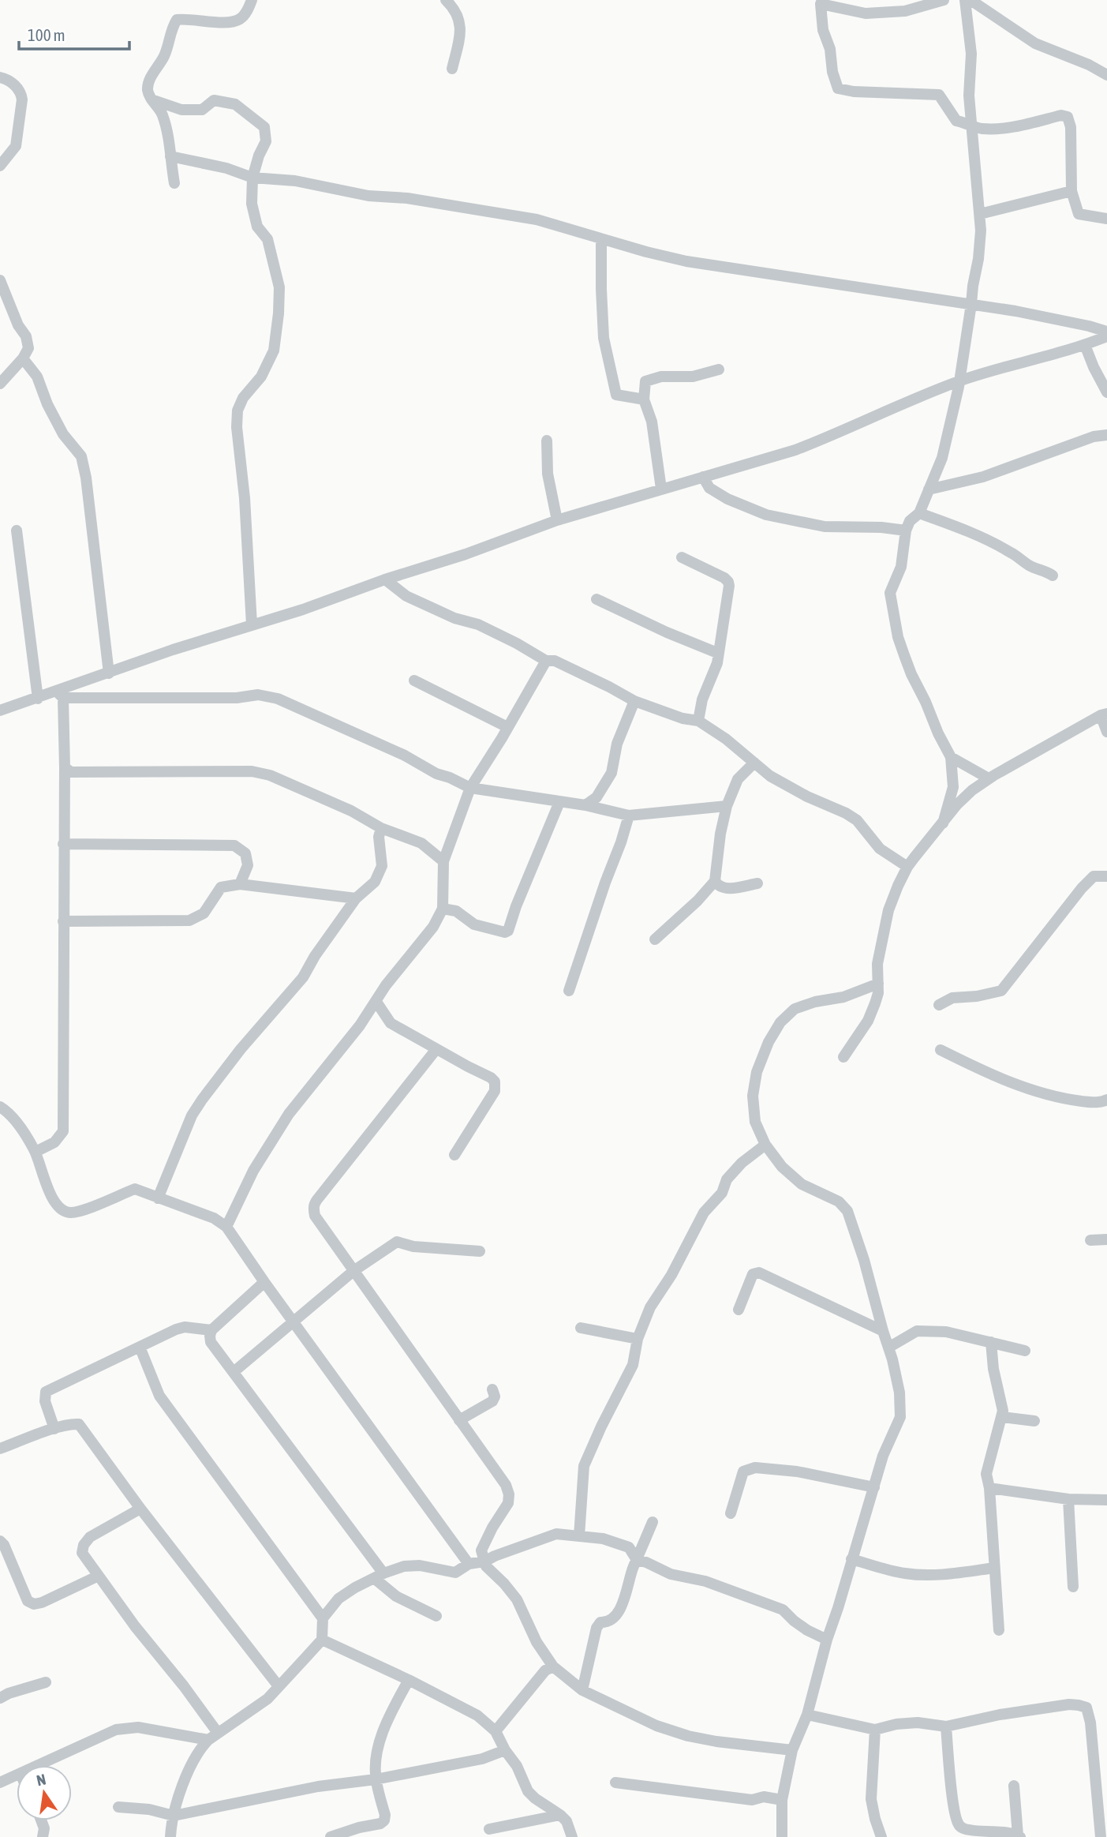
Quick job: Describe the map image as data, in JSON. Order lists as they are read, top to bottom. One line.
{"scale_bar":"100 m","north":"top"}
